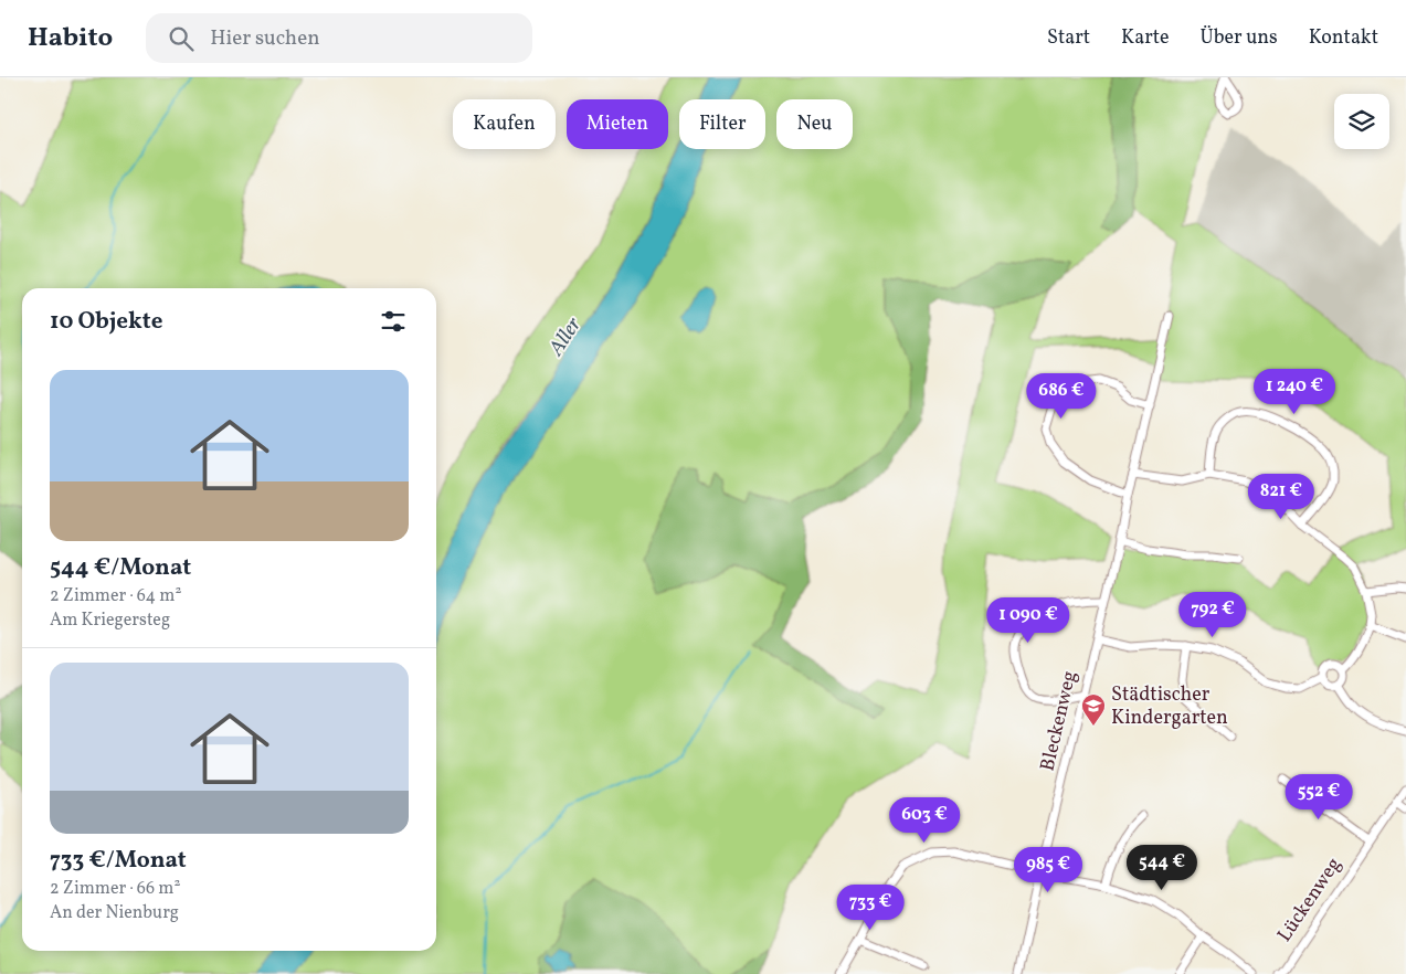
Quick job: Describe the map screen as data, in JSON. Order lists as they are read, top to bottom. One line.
{"streets":{"street":["Bleckenweg","Lückenweg"]},"water":["Aller"],"places":{"school or university":["Städtischer Kindergarten"]},"page":{"header":"Habito","search":"Hier suchen","nav":["Start","Karte","Über uns","Kontakt"],"chip":["Kaufen","Mieten","Filter","Neu"],"heading":"10 Objekte","list":[{"name":"544 €/Monat","note":"2 Zimmer · 64 m² · Am Kriegersteg"},{"name":"733 €/Monat","note":"2 Zimmer · 66 m² · An der Nienburg"}],"price":["1 240 €","686 €","821 €","792 €","1 090 €","552 €","603 €","544 €","985 €","733 €"]}}
